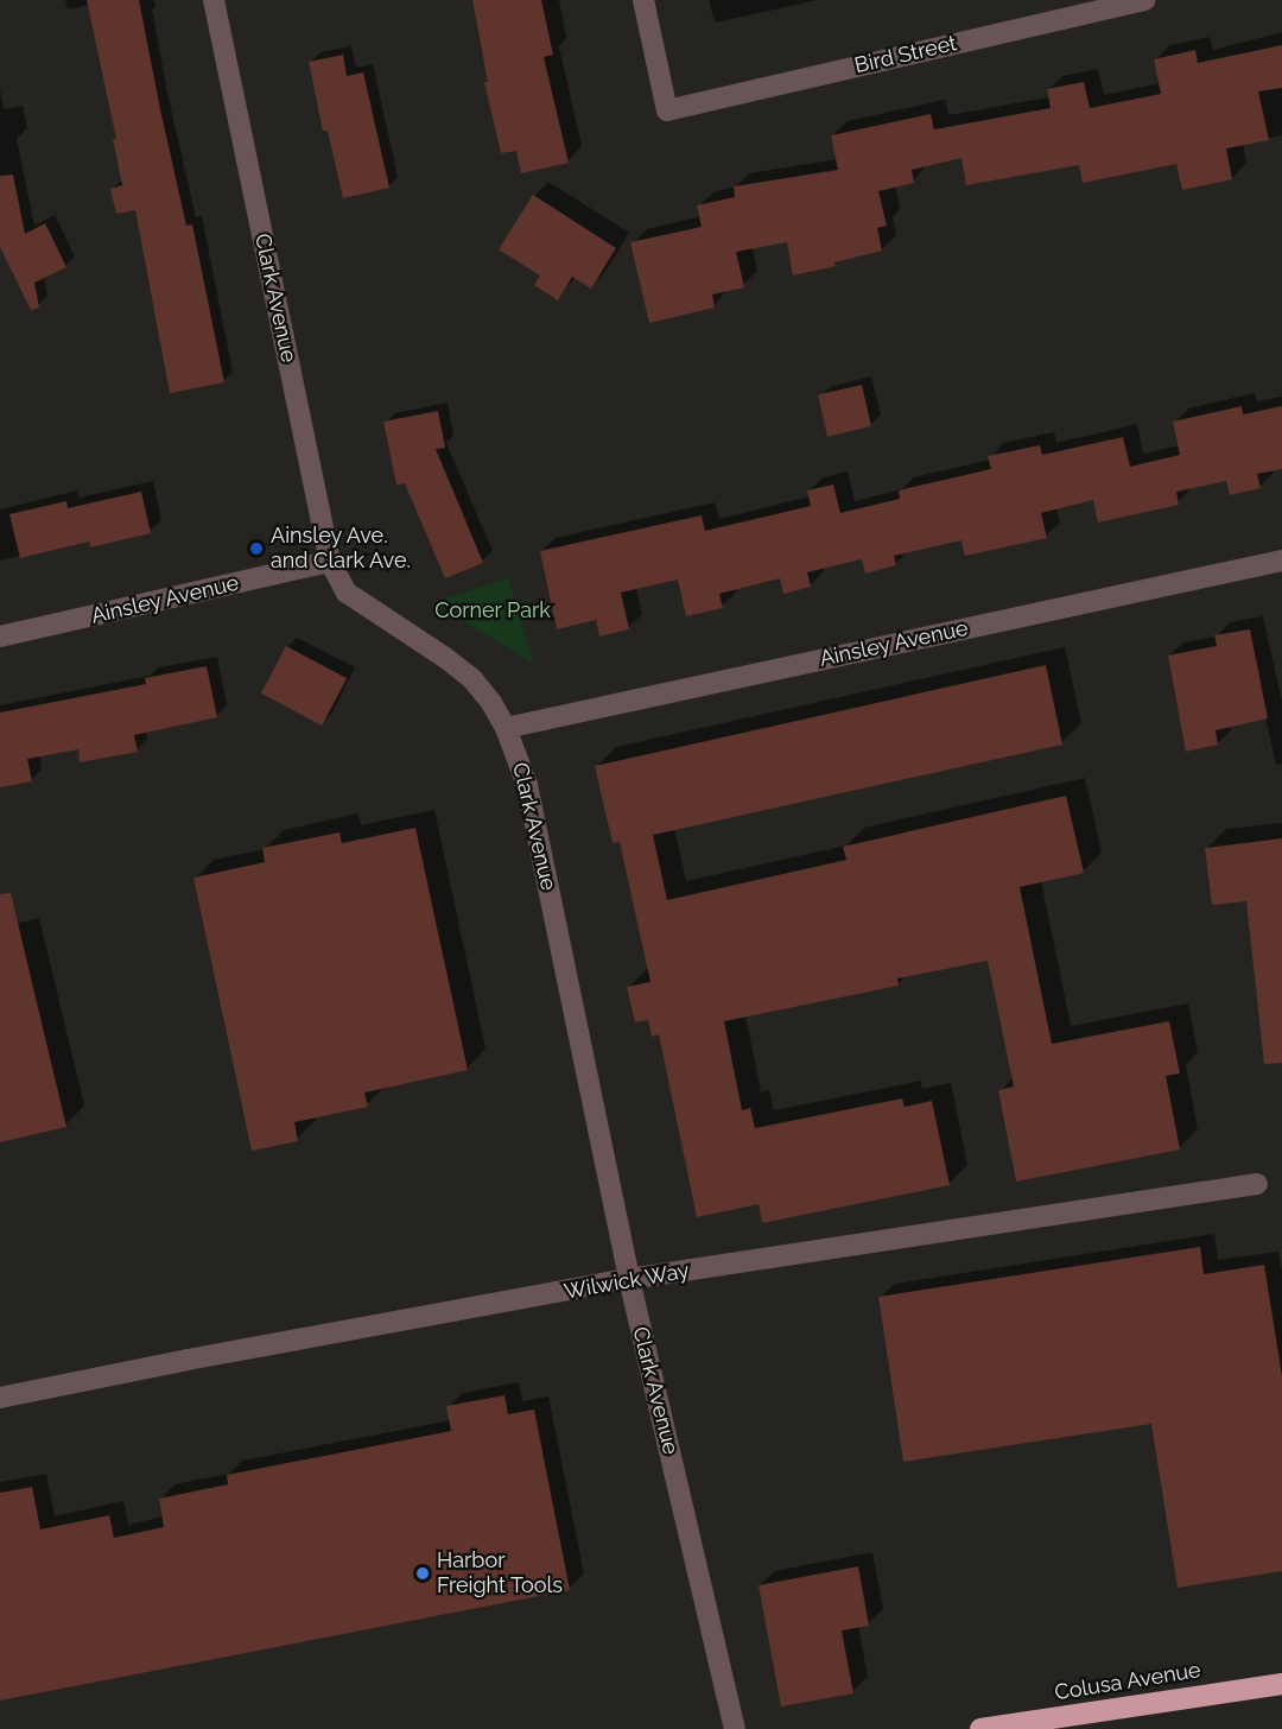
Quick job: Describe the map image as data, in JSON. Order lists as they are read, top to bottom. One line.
{"streets":{"highway":["Colusa Avenue"],"street":["Bird Street","Clark Avenue","Ainsley Avenue","Wilwick Way"]},"crossings":[["Clark Avenue","Ainsley Avenue"],["Clark Avenue","Wilwick Way"]],"parks":["Corner Park"],"places":["Ainsley Ave. and Clark Ave.","Harbor Freight Tools"]}
